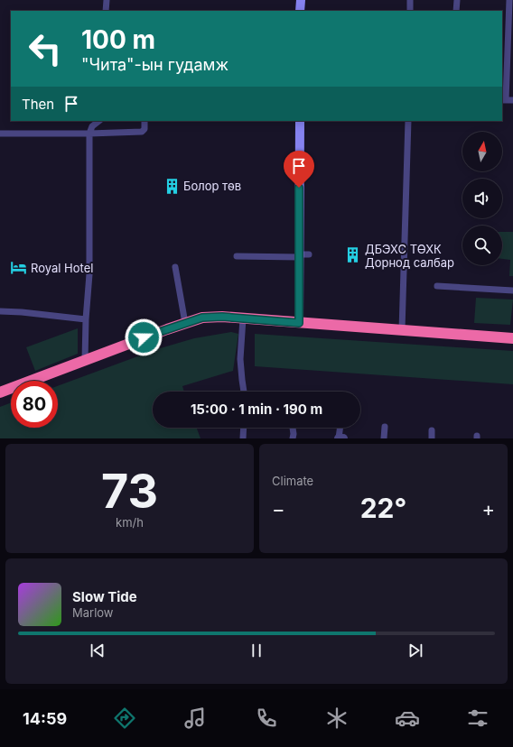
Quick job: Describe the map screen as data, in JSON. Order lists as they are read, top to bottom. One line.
{"places":{"building":["Болор төв","ДБЭХС ТӨХК Дорнод салбар"],"hotel":["Royal Hotel"]},"north":"top","page":{"turn":["100 m","\"Чита\"-ын гудамж"],"then":"Then","limit":"80","trip":"15:00 · 1 min · 190 m","tile":[["73","km/h"],"Climate"],"heat":["−","22°","+"],"song":["Slow Tide","Marlow"],"tabs":"14:59"}}
